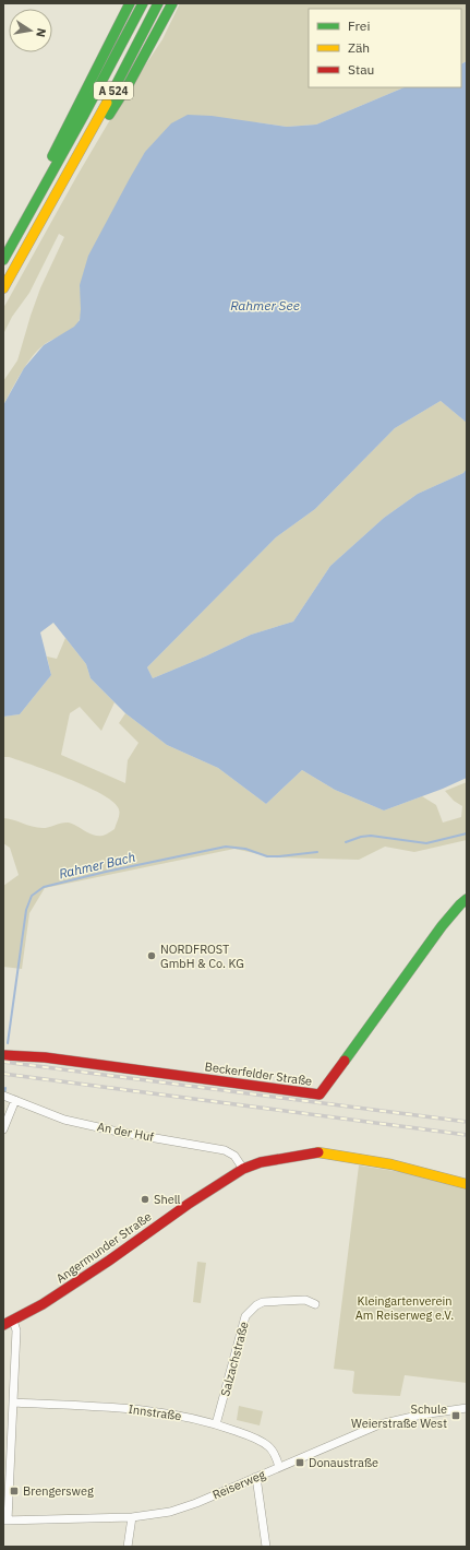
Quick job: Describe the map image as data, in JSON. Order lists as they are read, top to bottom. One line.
{"streets":{"main road":["A 524","Beckerfelder Straße","Angermunder Straße"],"street":["An der Huf","Salzachstraße","Innstraße","Reiserweg"]},"crossings":[["An der Huf","Angermunder Straße"],["Salzachstraße","Innstraße"],["Innstraße","Reiserweg"]],"water":["Rahmer See","Rahmer Bach"],"parks":["Kleingartenverein Am Reiserweg e.V."],"places":{"other":["NORDFROST GmbH & Co. KG","Shell"],"transit":["Schule Weierstraße West","Donaustraße","Brengersweg"]},"legend":["Frei","Zäh","Stau"],"north":"right"}
